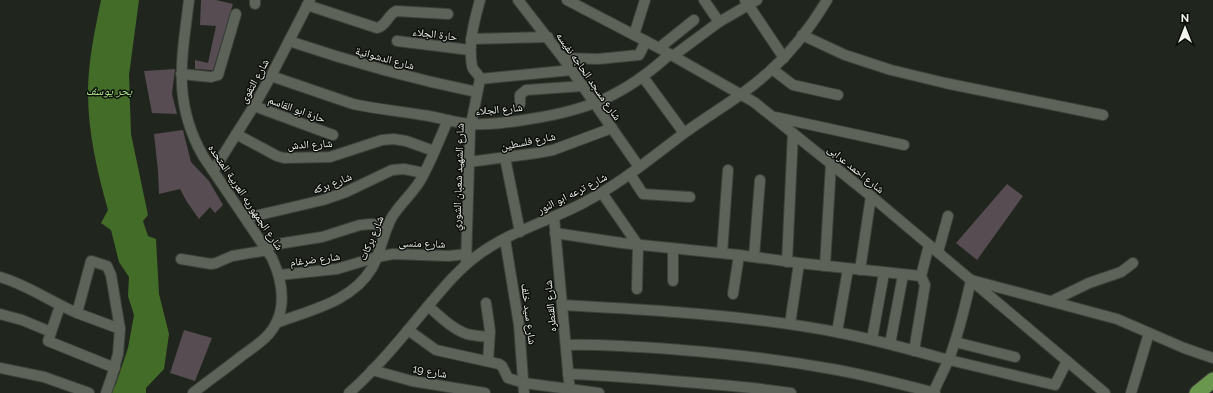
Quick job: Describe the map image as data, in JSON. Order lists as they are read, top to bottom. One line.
{"streets":{"street":["حارة الجلاء","شارع الدشوانية","شارع مسجد الحاجه نفيسه","شارع التقوى","حارة ابو القاسم","شارع الجلاء","شارع فلسطين","شارع الدش","شارع احمد عرابى","شارع الشهيد شعبان الشوري","شارع بركه","شارع ترعه ابو النور","شارع الجمهوريه العربية المتحده","شارع بركات","شارع منسى","شارع ضرغام","شارع القنطره","شارع سيد خلف","شارع 19"]},"crossings":[["شارع الدشوانية","شارع التقوى"],["شارع الدشوانية","شارع الشهيد شعبان الشوري"],["شارع مسجد الحاجه نفيسه","شارع الجلاء"],["شارع مسجد الحاجه نفيسه","شارع فلسطين"],["شارع مسجد الحاجه نفيسه","شارع ترعه ابو النور"],["شارع التقوى","حارة ابو القاسم"],["شارع التقوى","شارع الجلاء"],["شارع التقوى","شارع الدش"],["شارع التقوى","شارع الجمهوريه العربية المتحده"],["شارع الجلاء","شارع احمد عرابى"],["شارع الجلاء","شارع الشهيد شعبان الشوري"],["شارع الجلاء","شارع بركات"],["شارع فلسطين","شارع الشهيد شعبان الشوري"],["شارع الدش","شارع بركات"],["شارع احمد عرابى","شارع ترعه ابو النور"],["شارع الشهيد شعبان الشوري","شارع ترعه ابو النور"],["شارع الشهيد شعبان الشوري","شارع منسى"],["شارع بركه","شارع الجمهوريه العربية المتحده"],["شارع بركه","شارع بركات"],["شارع ترعه ابو النور","شارع منسى"],["شارع ترعه ابو النور","شارع القنطره"],["شارع ترعه ابو النور","شارع سيد خلف"],["شارع ترعه ابو النور","شارع 19"],["شارع الجمهوريه العربية المتحده","شارع بركات"],["شارع الجمهوريه العربية المتحده","شارع ضرغام"],["شارع بركات","شارع منسى"],["شارع بركات","شارع ضرغام"],["شارع منسى","شارع ضرغام"]],"water":["بحر يوسف"],"north":"top"}
